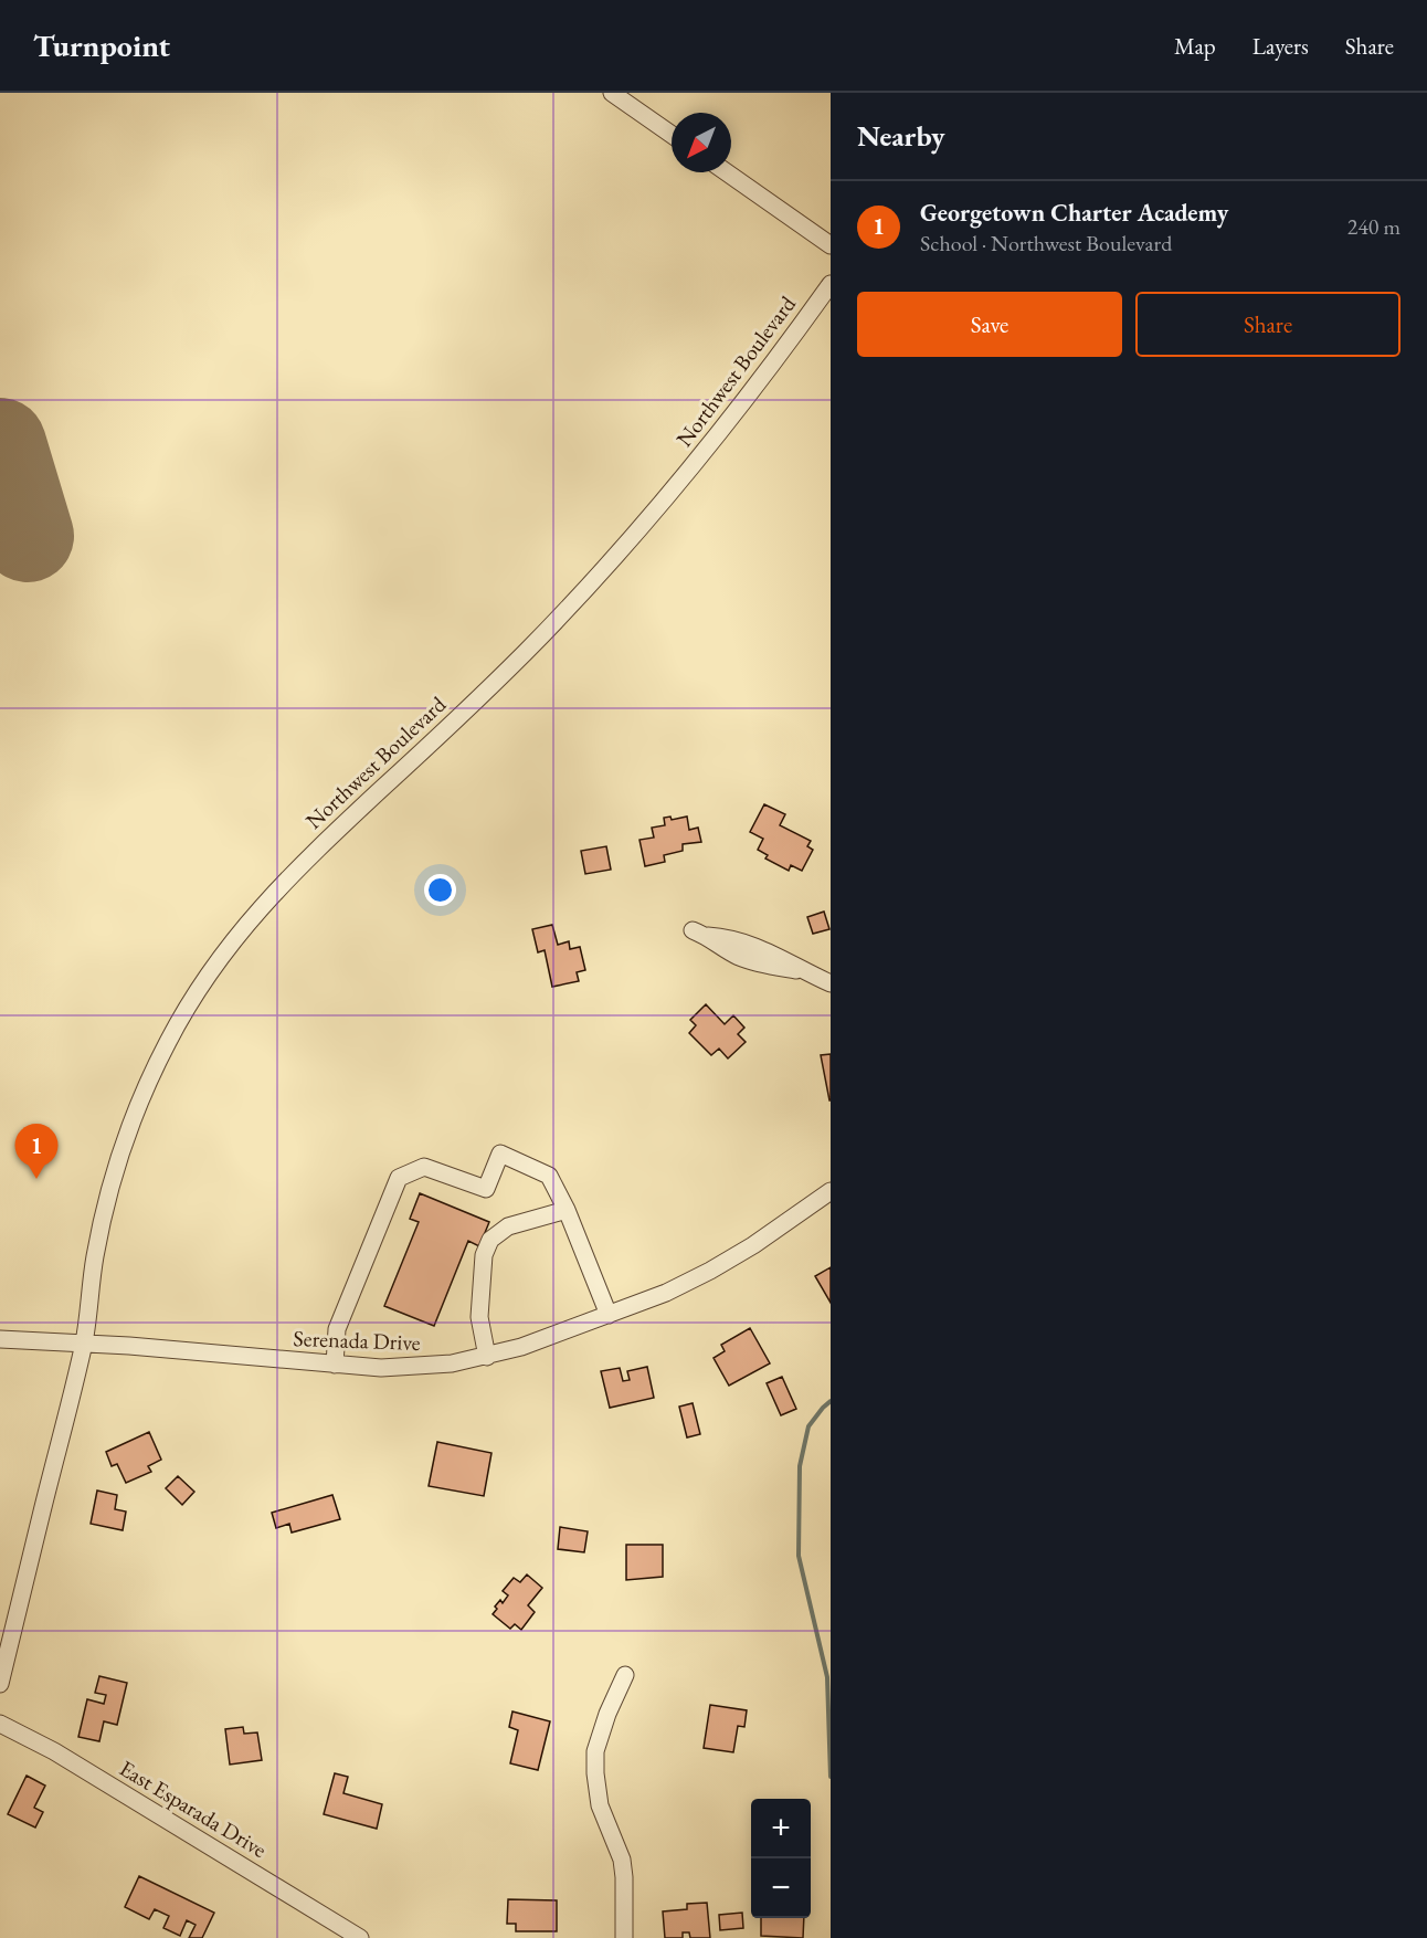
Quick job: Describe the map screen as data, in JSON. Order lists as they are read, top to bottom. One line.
{"streets":{"street":["Northwest Boulevard","Serenada Drive","East Esparada Drive"]},"crossings":[["Northwest Boulevard","Serenada Drive"]],"north":"bottom left","page":{"header":"Turnpoint","nav":["Map","Layers","Share"],"heading":"Nearby","list":[{"mark":"1","name":"Georgetown Charter Academy","note":"School · Northwest Boulevard","value":"240 m"}],"buttons":["Save","Share"],"pins":"1","map_buttons":["+","−"]}}
